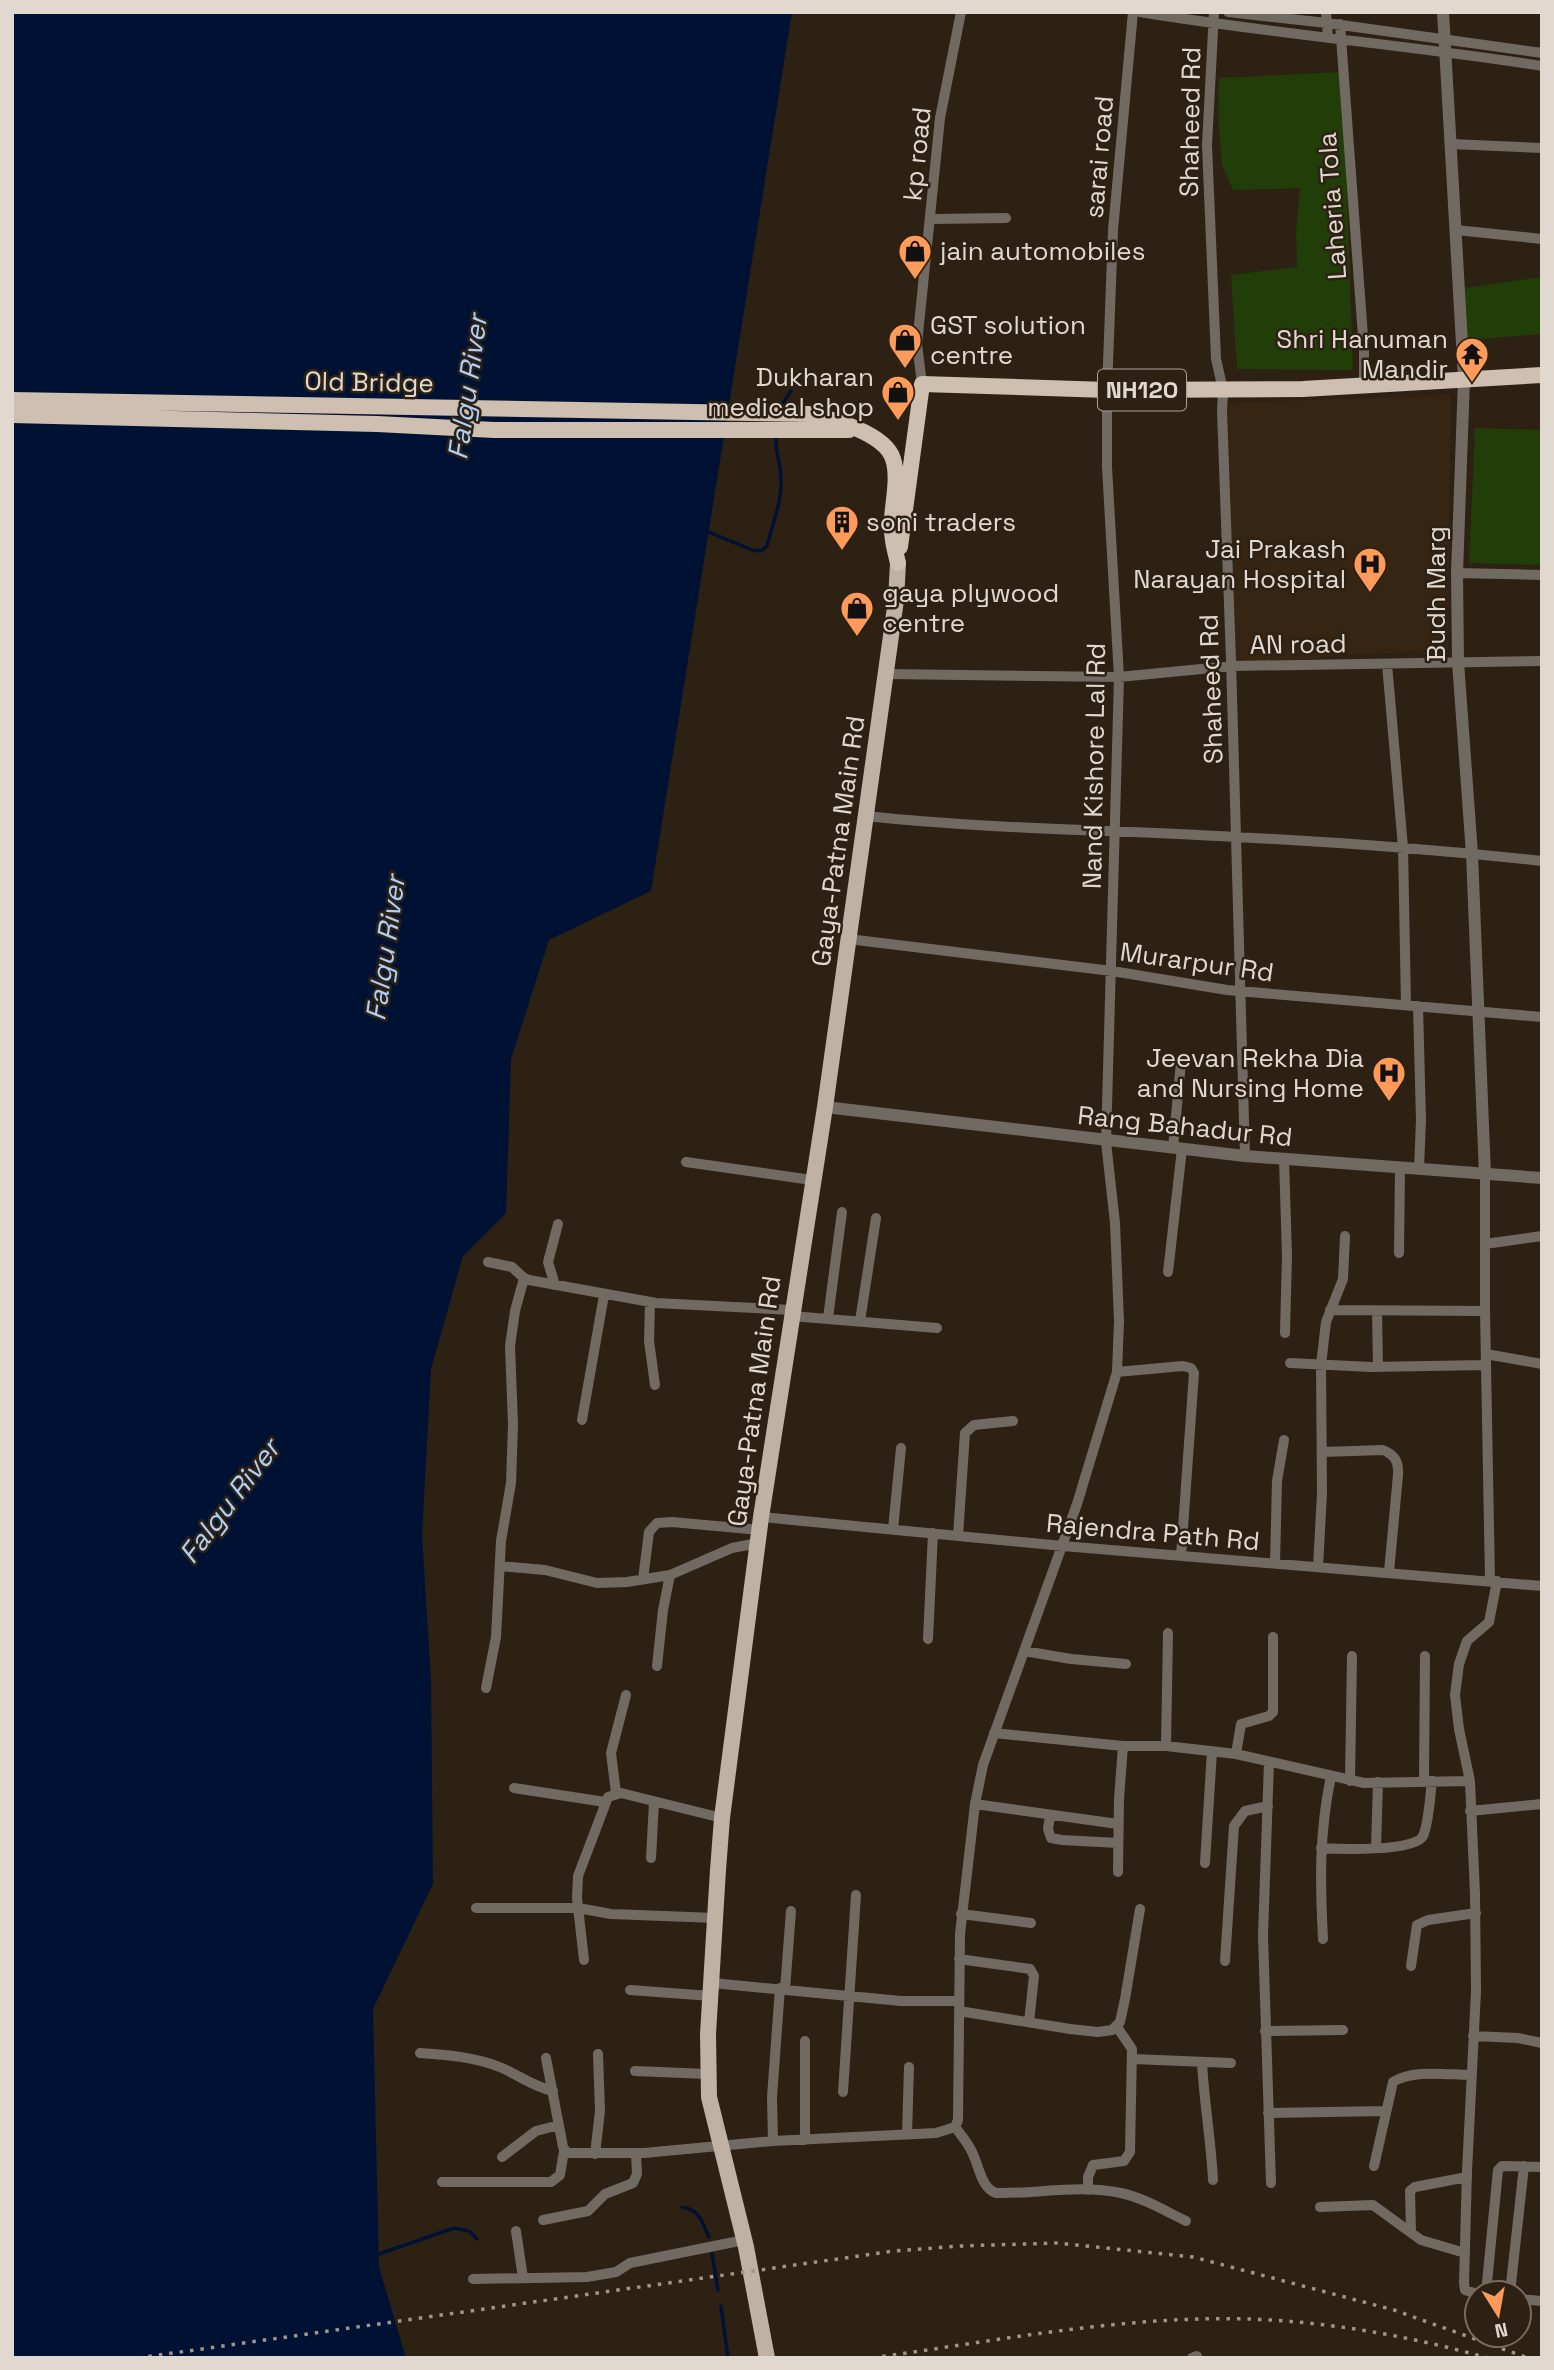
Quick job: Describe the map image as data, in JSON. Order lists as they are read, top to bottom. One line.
{"streets":{"highway":["Old Bridge","NH120"],"main road":["Gaya-Patna Main Rd"],"street":["Shaheed Rd","kp road","sarai road","Laheria Tola","Budh Marg","AN road","Nand Kishore Lal Rd","Murarpur Rd","Rang Bahadur Rd","Rajendra Path Rd"]},"crossings":[["Shaheed Rd","NH120"],["Shaheed Rd","AN road"],["Shaheed Rd","Murarpur Rd"],["Shaheed Rd","Rang Bahadur Rd"],["kp road","NH120"],["sarai road","NH120"],["sarai road","Nand Kishore Lal Rd"],["Laheria Tola","NH120"],["Old Bridge","Gaya-Patna Main Rd"],["NH120","Budh Marg"],["NH120","Nand Kishore Lal Rd"],["Budh Marg","AN road"],["Budh Marg","Murarpur Rd"],["Budh Marg","Rang Bahadur Rd"],["AN road","Nand Kishore Lal Rd"],["AN road","Gaya-Patna Main Rd"],["Nand Kishore Lal Rd","Murarpur Rd"],["Nand Kishore Lal Rd","Rang Bahadur Rd"],["Nand Kishore Lal Rd","Rajendra Path Rd"],["Gaya-Patna Main Rd","Murarpur Rd"],["Gaya-Patna Main Rd","Rang Bahadur Rd"],["Gaya-Patna Main Rd","Rajendra Path Rd"]],"water":["Falgu River"],"places":{"shop":["jain automobiles","GST solution centre","Dukharan medical shop","gaya plywood centre"],"temple":["Shri Hanuman Mandir"],"building":["soni traders"],"hospital":["Jai Prakash Narayan Hospital","Jeevan Rekha Dia and Nursing Home"]},"north":"bottom"}
